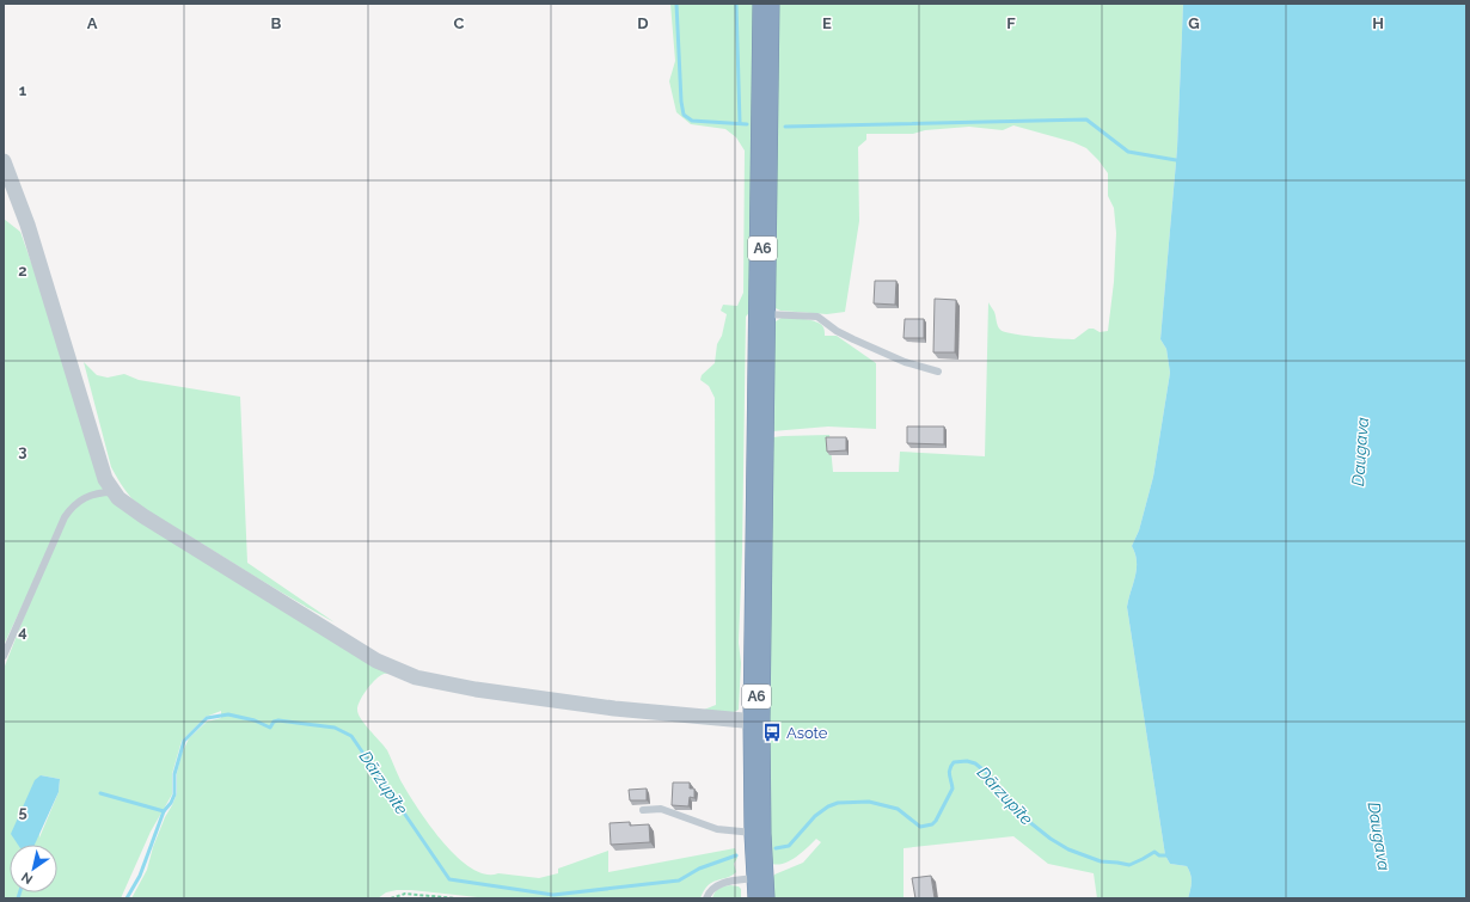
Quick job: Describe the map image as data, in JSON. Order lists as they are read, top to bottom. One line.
{"streets":{"highway":["A6"]},"water":["Daugava","Dārzupīte"],"places":{"bus stop":["Asote"]},"north":"bottom left","grid":{"columns":["A","B","C","D","E","F","G","H"],"rows":["1","2","3","4","5"]}}
